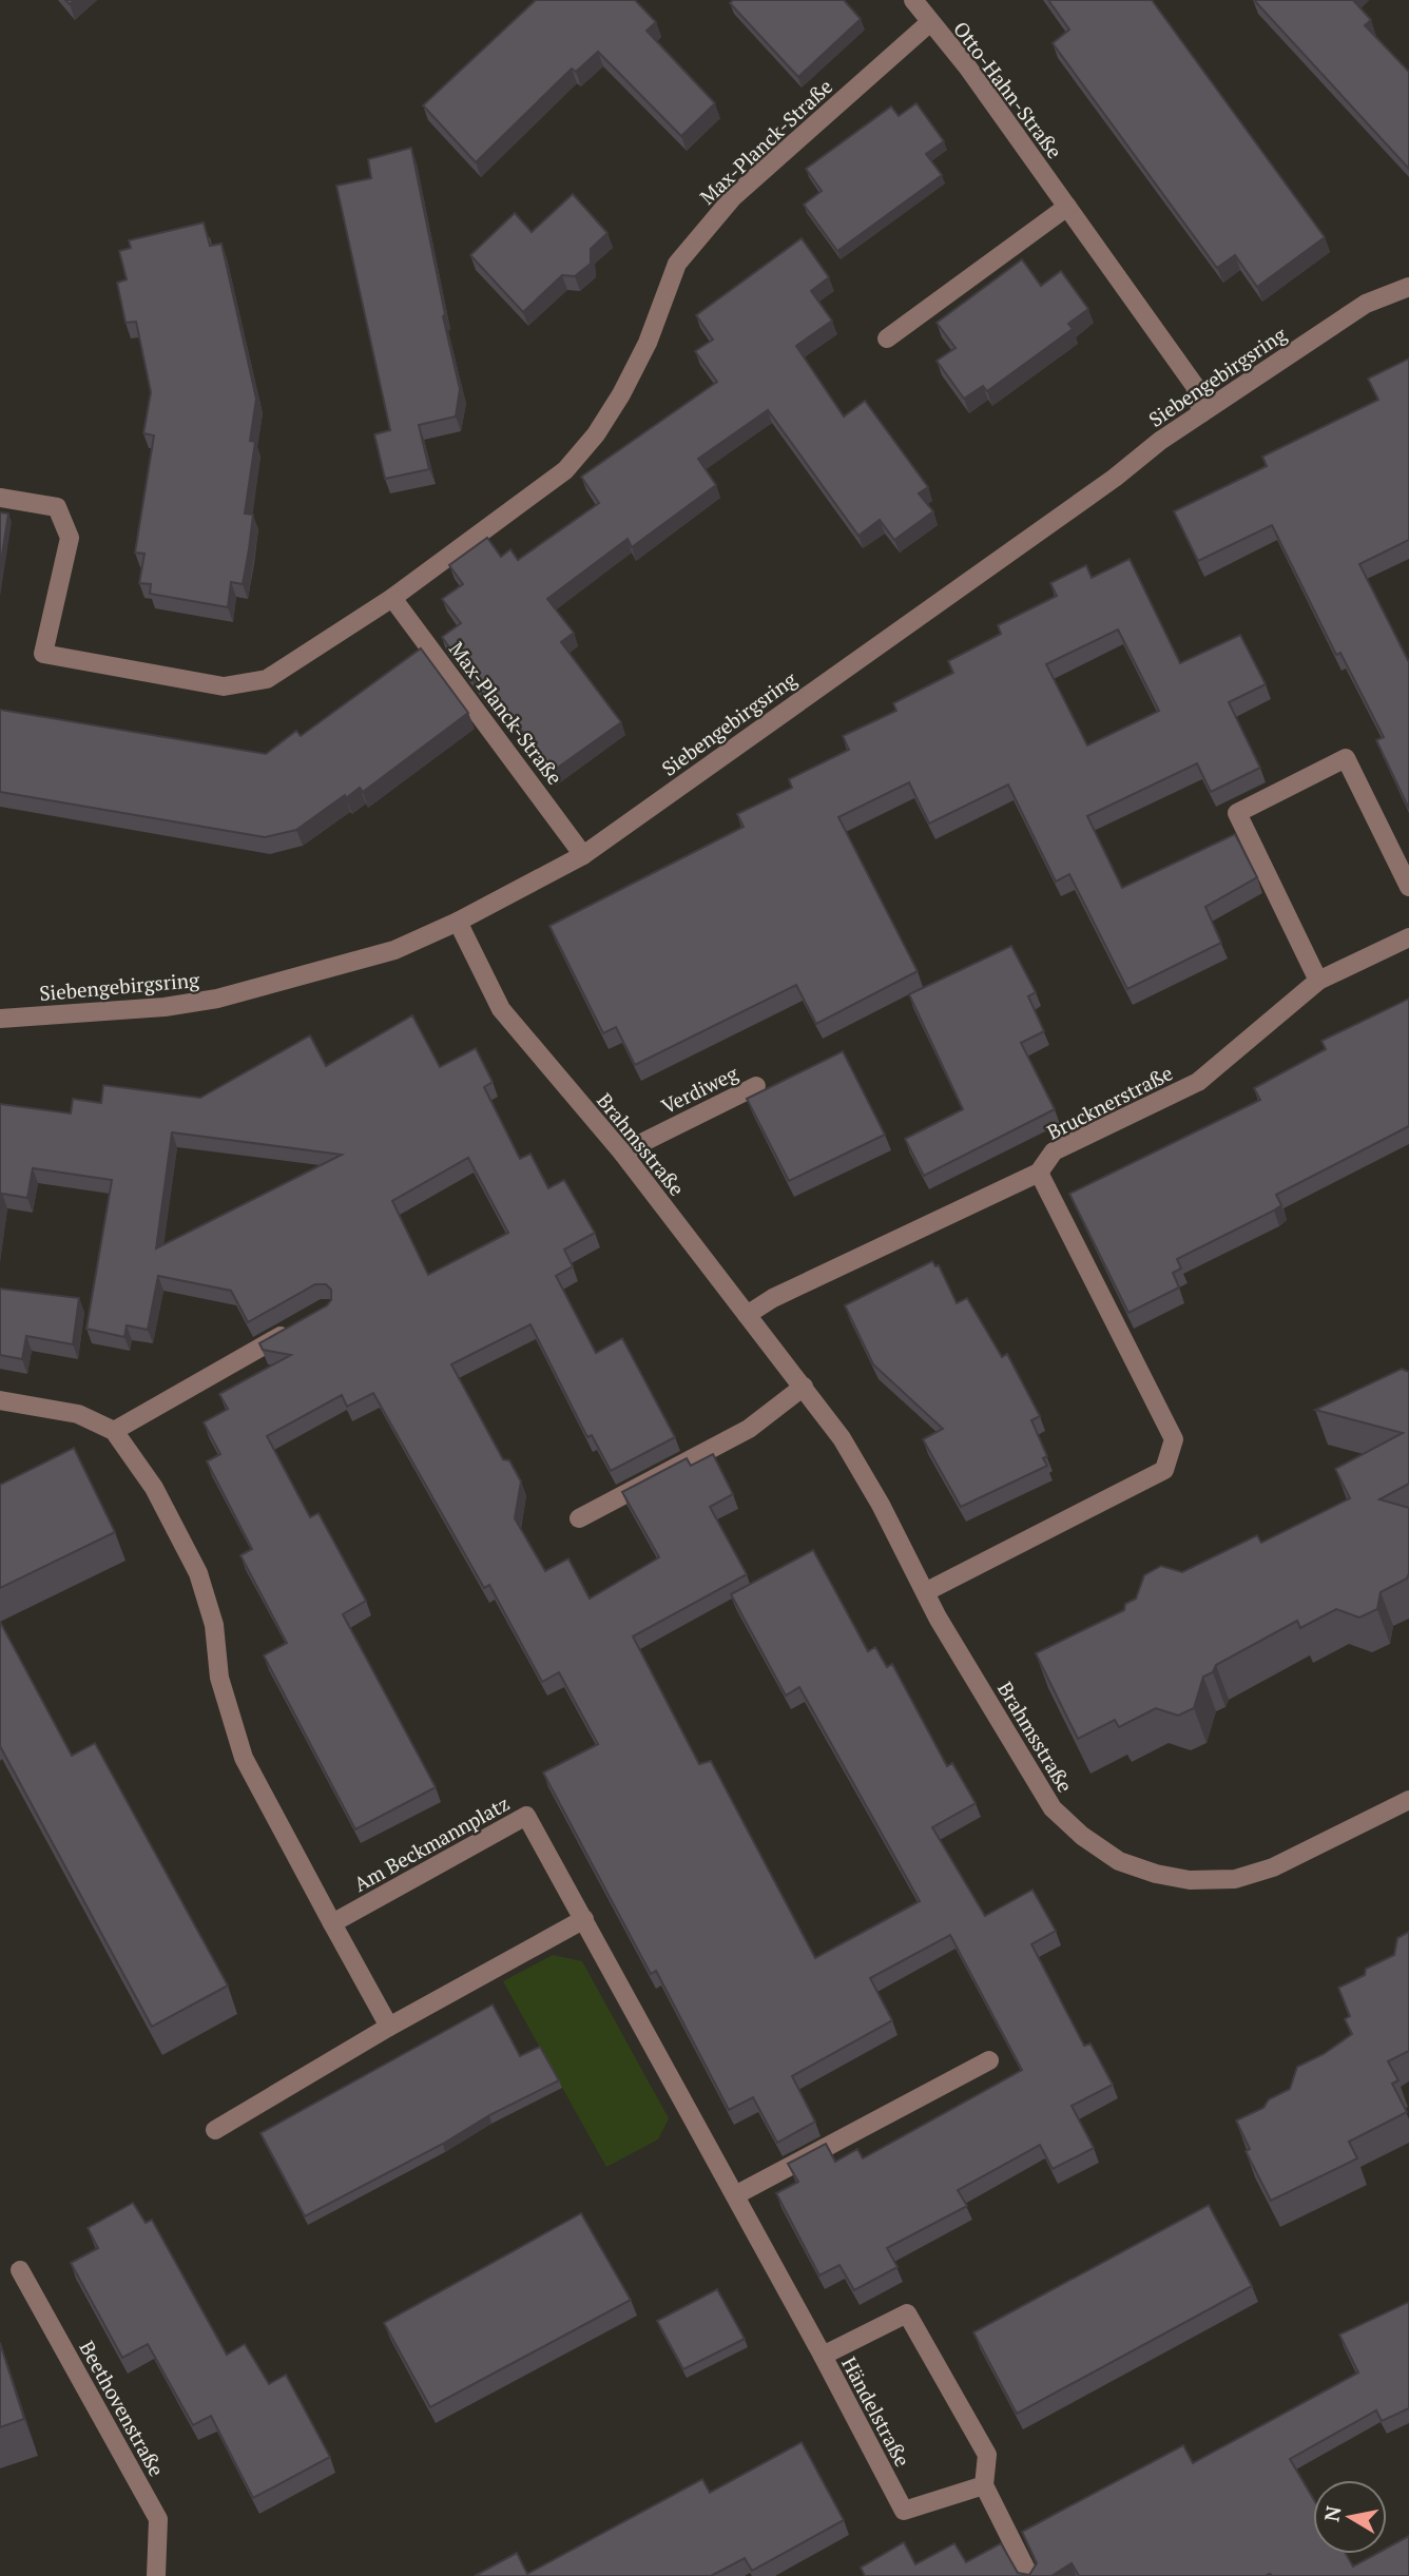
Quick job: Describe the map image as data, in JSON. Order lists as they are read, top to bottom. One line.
{"streets":{"street":["Otto-Hahn-Straße","Max-Planck-Straße","Siebengebirgsring","Verdiweg","Brucknerstraße","Brahmsstraße","Am Beckmannplatz","Beethovenstraße","Händelstraße"]},"crossings":[["Otto-Hahn-Straße","Max-Planck-Straße"],["Otto-Hahn-Straße","Siebengebirgsring"],["Max-Planck-Straße","Siebengebirgsring"],["Siebengebirgsring","Brahmsstraße"],["Verdiweg","Brahmsstraße"],["Brucknerstraße","Brahmsstraße"],["Am Beckmannplatz","Händelstraße"]],"north":"left"}
